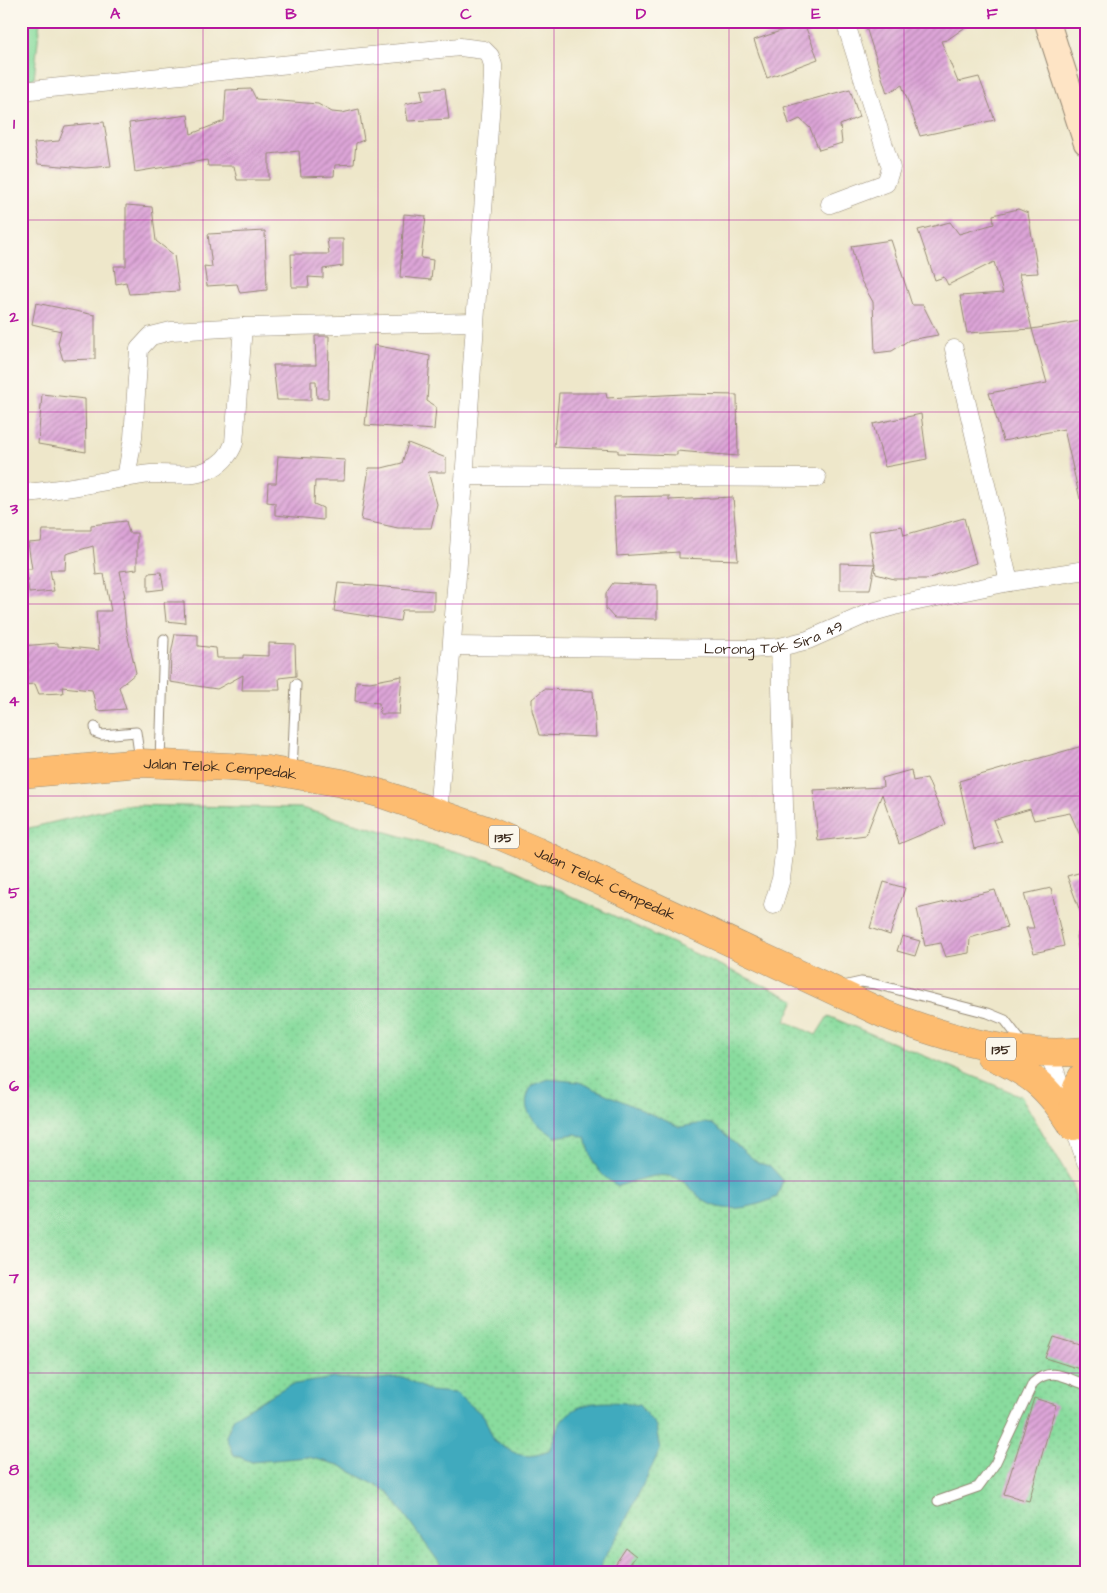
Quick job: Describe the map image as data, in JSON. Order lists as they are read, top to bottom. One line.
{"streets":{"main road":["Jalan Telok Cempedak","135"],"street":["Lorong Tok Sira 49"]},"grid":{"columns":["A","B","C","D","E","F"],"rows":["1","2","3","4","5","6","7","8"]}}
